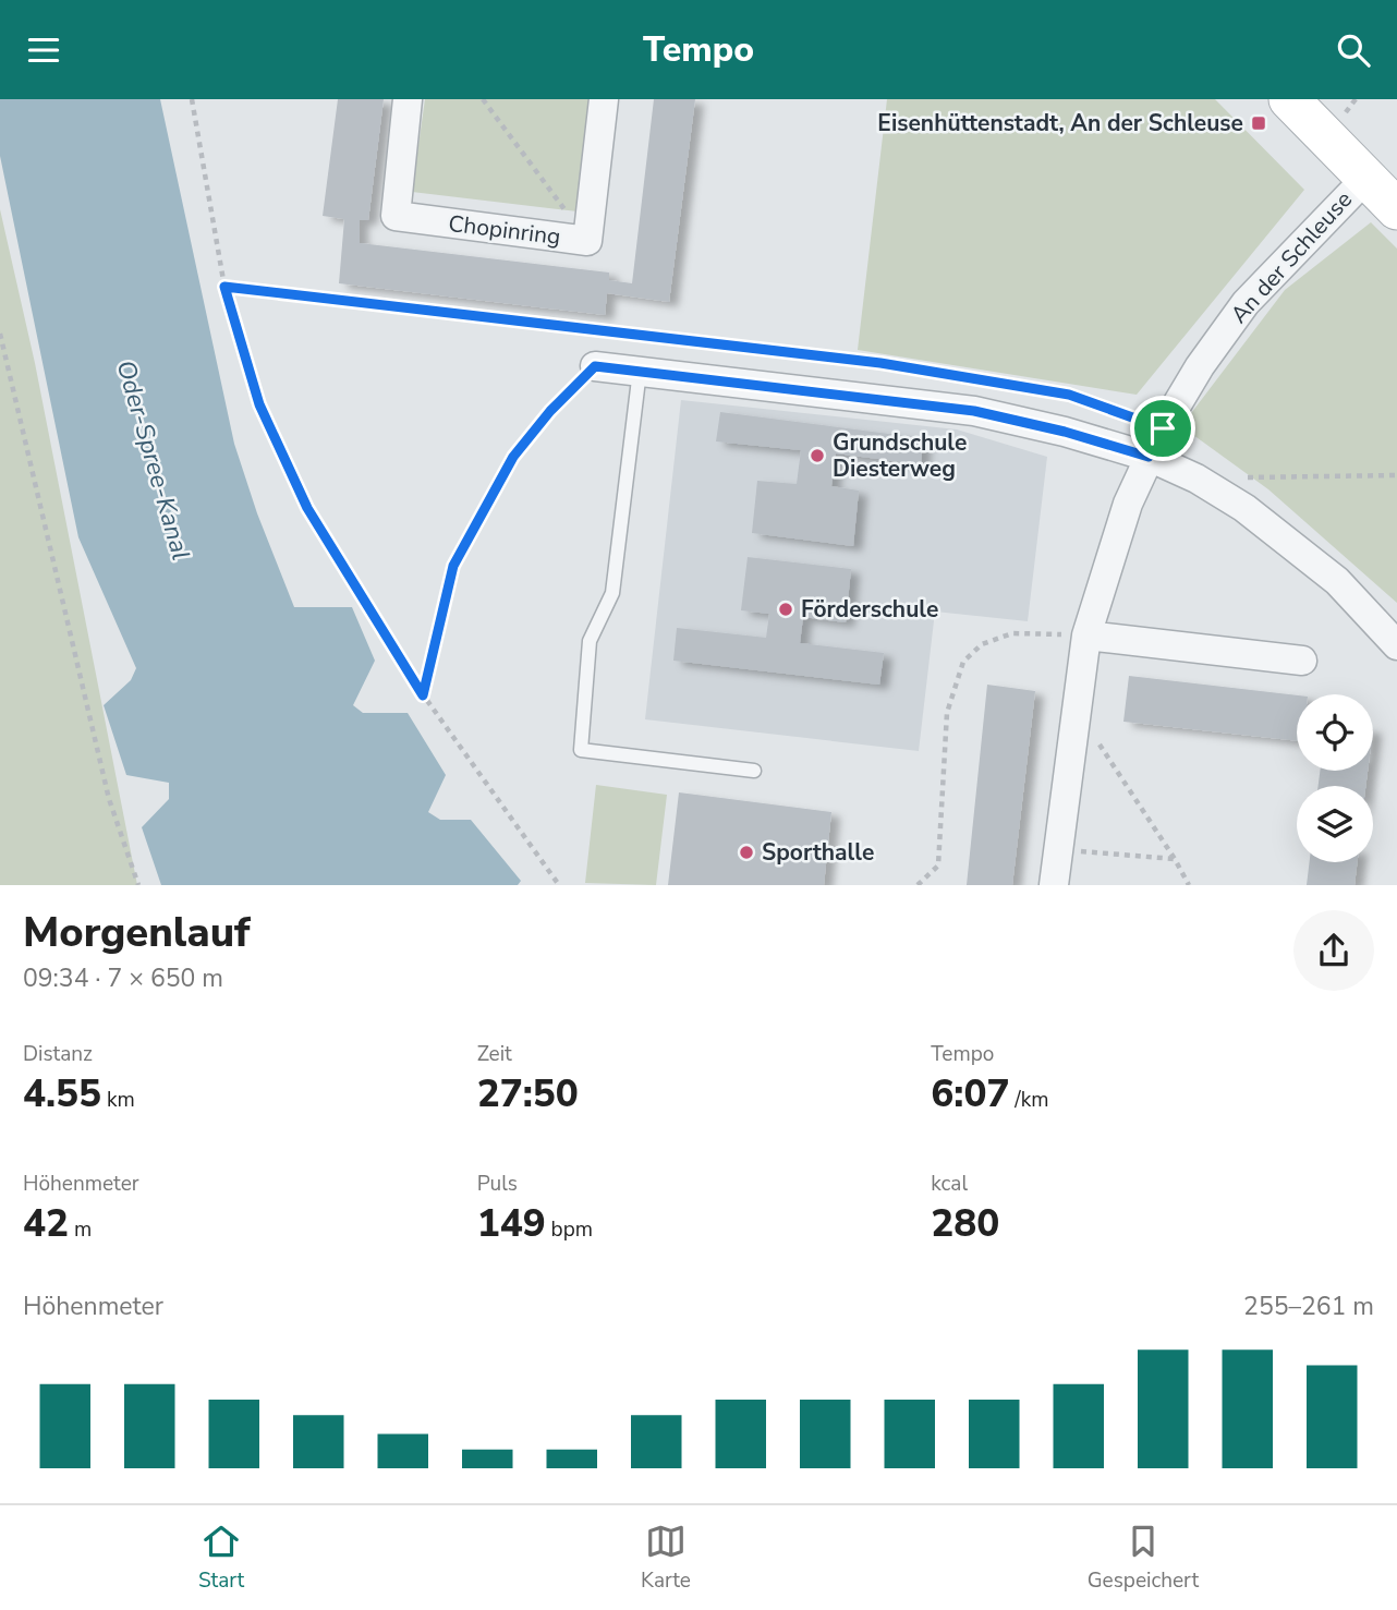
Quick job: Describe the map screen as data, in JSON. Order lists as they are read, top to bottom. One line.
{"streets":{"street":["Chopinring","An der Schleuse"]},"water":["Oder-Spree-Kanal"],"places":{"transit":["Eisenhüttenstadt, An der Schleuse"],"other":["Grundschule Diesterweg","Förderschule","Sporthalle"]},"page":{"header":"Tempo","heading":["Morgenlauf","09:34 · 7 × 650 m"],"stats":[["Distanz","4.55 km"],["Zeit","27:50"],["Tempo","6:07 /km"],["Höhenmeter","42 m"],["Puls","149 bpm"],["kcal","280"]],"chart":["Höhenmeter","255–261 m"],"tabs":["Start","Karte","Gespeichert"]}}
